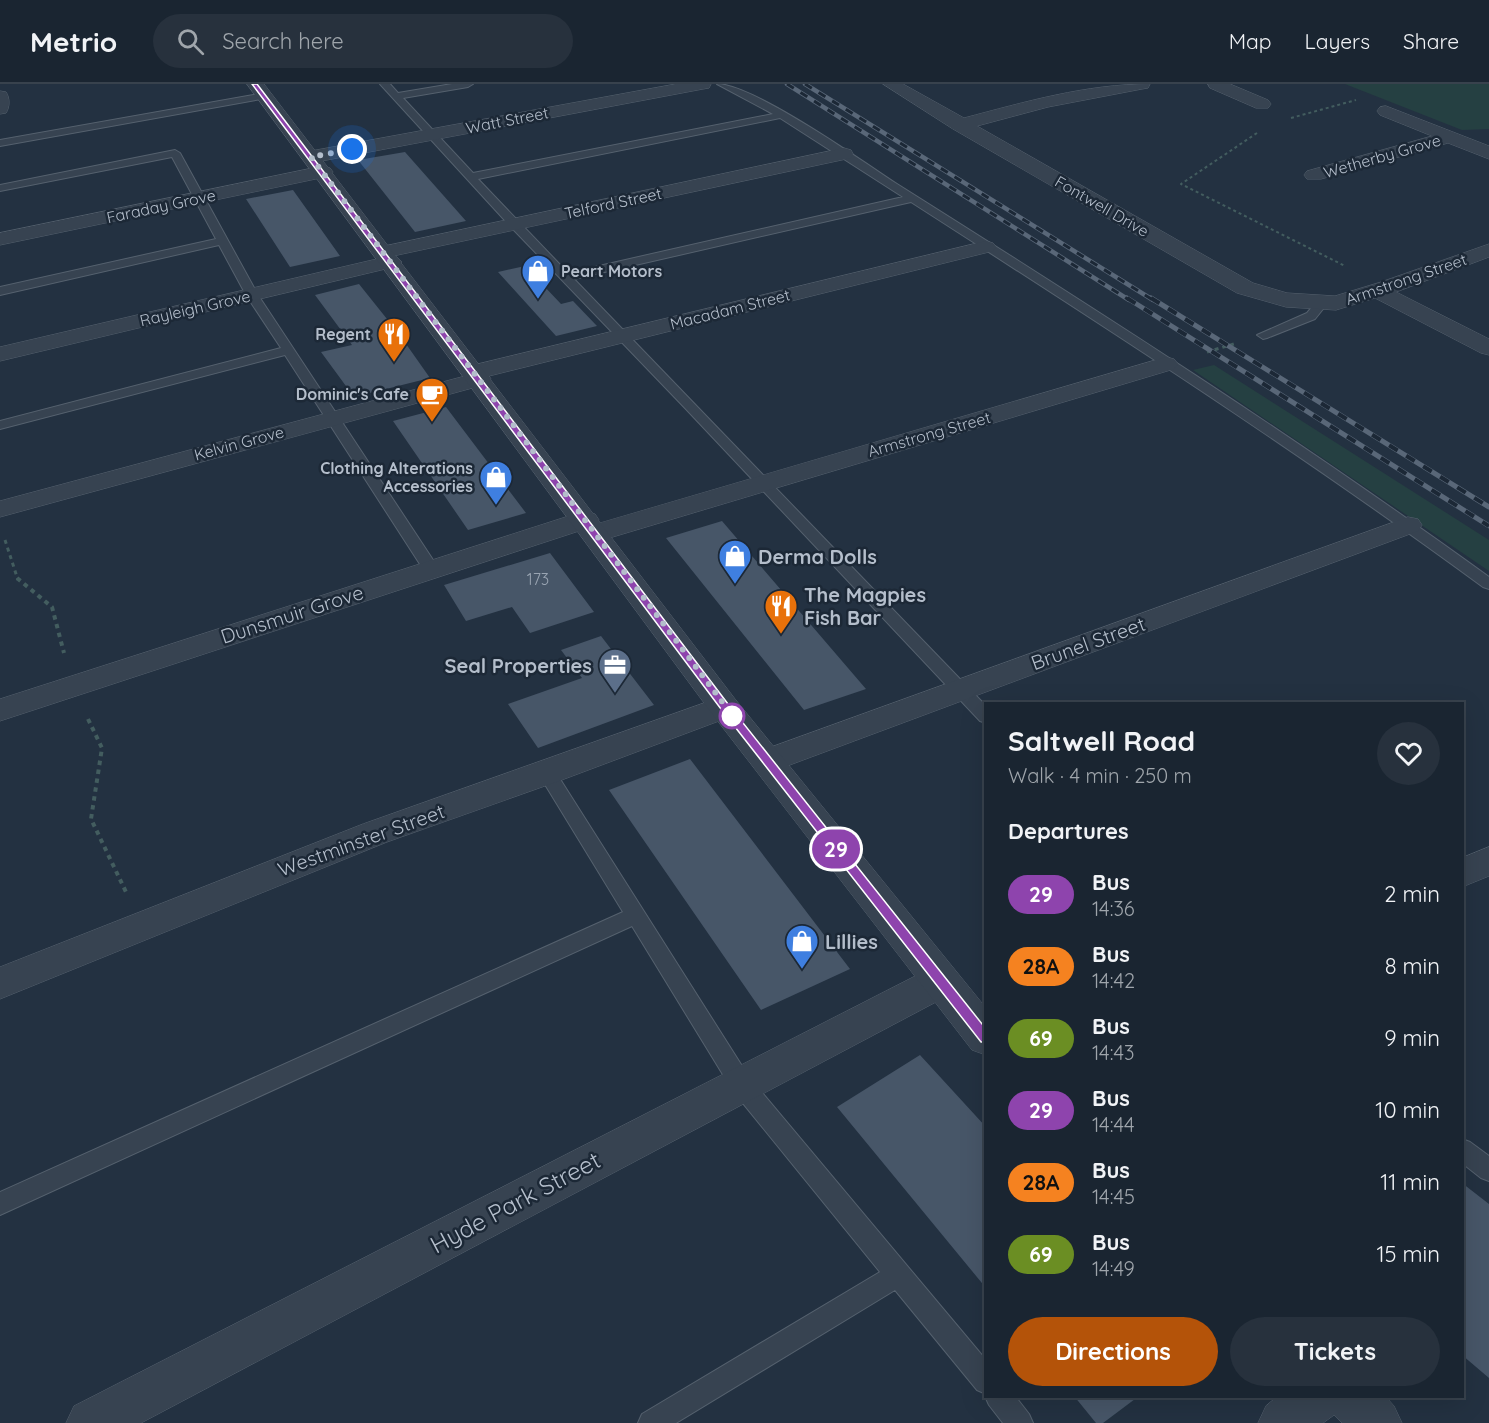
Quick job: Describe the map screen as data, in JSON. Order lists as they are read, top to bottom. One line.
{"streets":{"street":["Watt Street","Wetherby Grove","Telford Street","Faraday Grove","Fontwell Drive","Armstrong Street","Rayleigh Grove","Macadam Street","Kelvin Grove","Dunsmuir Grove","Brunel Street","Westminster Street","Hyde Park Street"]},"crossings":[["Watt Street","Faraday Grove"],["Telford Street","Rayleigh Grove"],["Fontwell Drive","Armstrong Street"],["Armstrong Street","Dunsmuir Grove"],["Macadam Street","Kelvin Grove"]],"places":{"shop":["Peart Motors","Clothing Alterations Accessories","Derma Dolls","Lillies"],"restaurant":["Regent","The Magpies Fish Bar"],"cafe":["Dominic's Cafe"],"office":["Seal Properties"]},"lines":["bus line 29"],"house_numbers":["173"],"page":{"header":"Metrio","search":"Search here","nav":["Map","Layers","Share"],"on_map":"29","heading":[["Saltwell Road","Walk · 4 min · 250 m"],"Departures"],"list":[{"mark":"29","name":"Bus","note":"14:36","value":"2 min"},{"mark":"28A","name":"Bus","note":"14:42","value":"8 min"},{"mark":"69","name":"Bus","note":"14:43","value":"9 min"},{"mark":"29","name":"Bus","note":"14:44","value":"10 min"},{"mark":"28A","name":"Bus","note":"14:45","value":"11 min"},{"mark":"69","name":"Bus","note":"14:49","value":"15 min"}],"buttons":["Directions","Tickets"]}}
